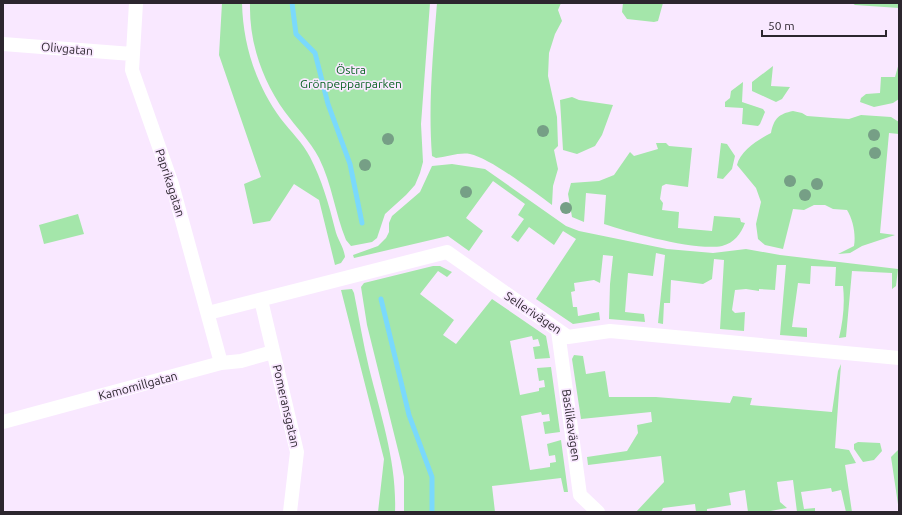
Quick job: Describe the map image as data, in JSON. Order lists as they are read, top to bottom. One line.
{"streets":{"street":["Olivgatan","Paprikagatan","Sellerivägen","Kamomillgatan","Pomeransgatan","Basilikavägen"]},"crossings":[["Olivgatan","Paprikagatan"],["Paprikagatan","Sellerivägen"],["Paprikagatan","Kamomillgatan"],["Sellerivägen","Pomeransgatan"],["Sellerivägen","Basilikavägen"],["Kamomillgatan","Pomeransgatan"]],"parks":["Östra Grönpepparparken"],"scale_bar":"50 m"}
